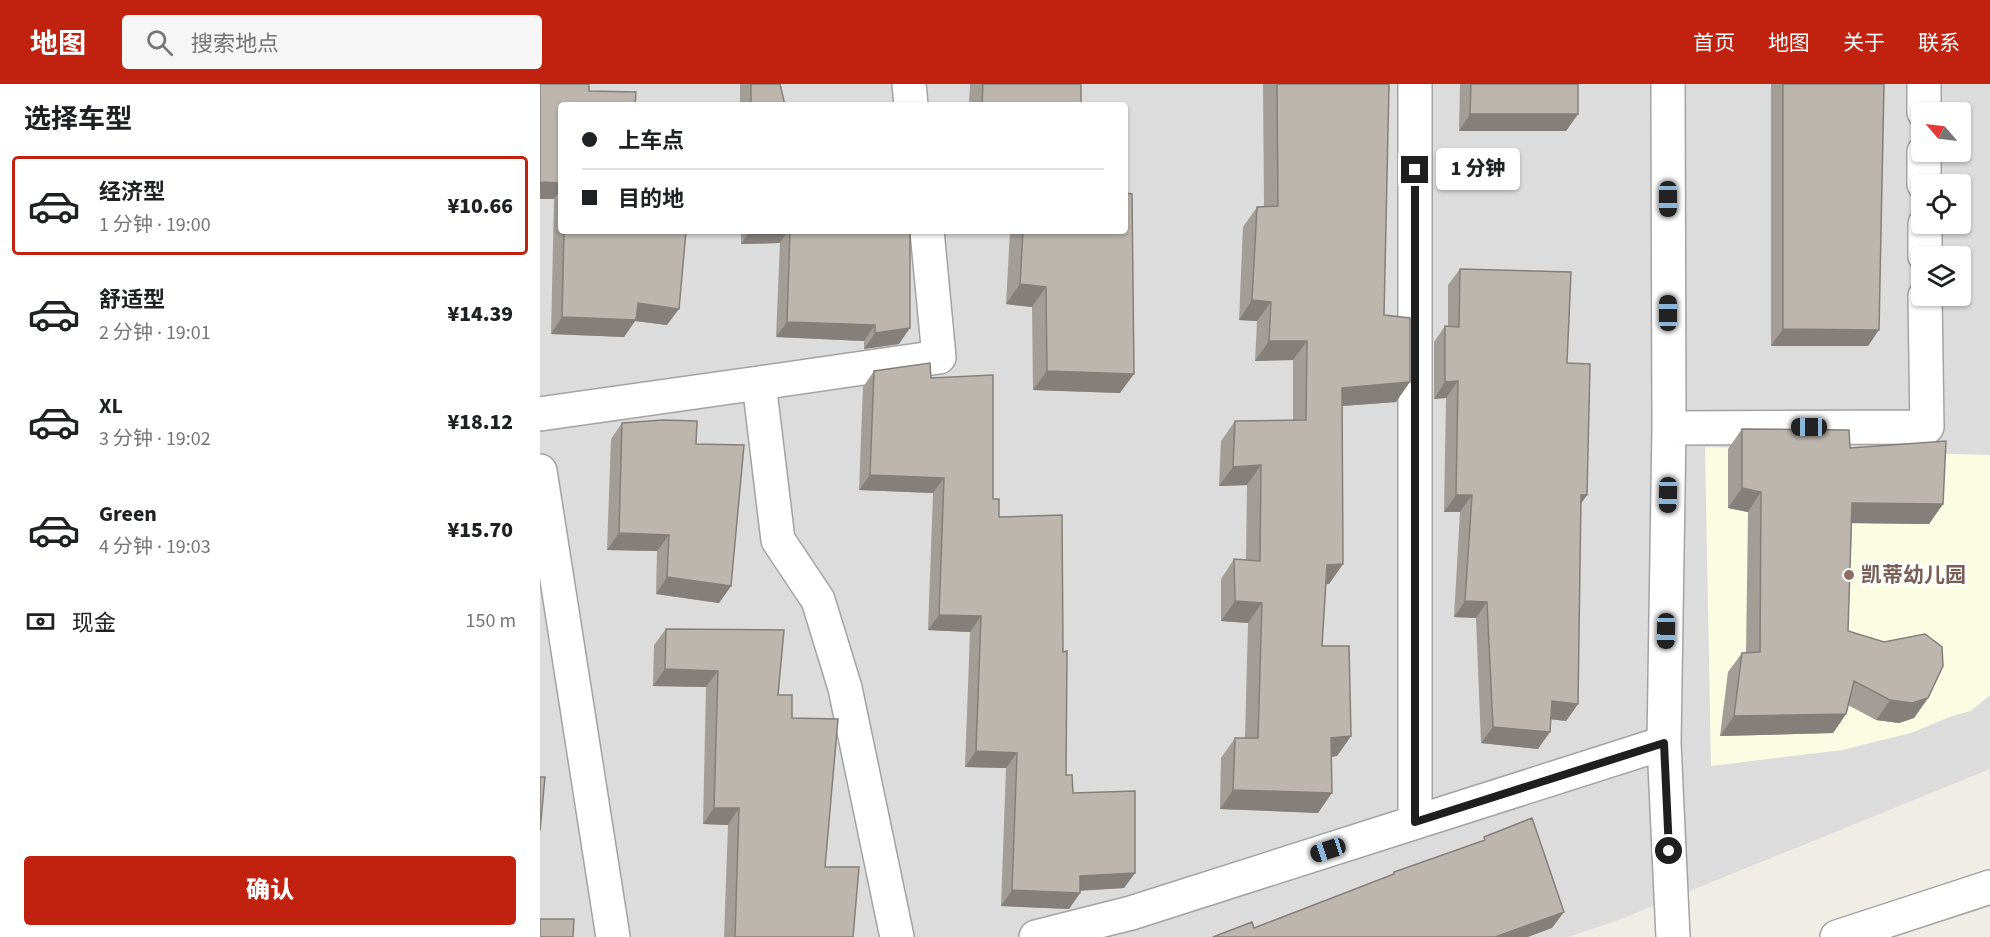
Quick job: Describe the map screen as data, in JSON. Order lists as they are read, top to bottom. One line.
{"places":["凯蒂幼儿园"],"north":"top left","page":{"header":"地图","search":"搜索地点","nav":["首页","地图","关于","联系"],"heading":"选择车型","banner":["上车点","目的地"],"bubble":"1 分钟","list":[{"name":"经济型","note":"1 分钟 · 19:00","value":"¥10.66"},{"name":"舒适型","note":"2 分钟 · 19:01","value":"¥14.39"},{"name":"XL","note":"3 分钟 · 19:02","value":"¥18.12"},{"name":"Green","note":"4 分钟 · 19:03","value":"¥15.70"}],"pay":["现金","150 m"],"buttons":"确认"}}
